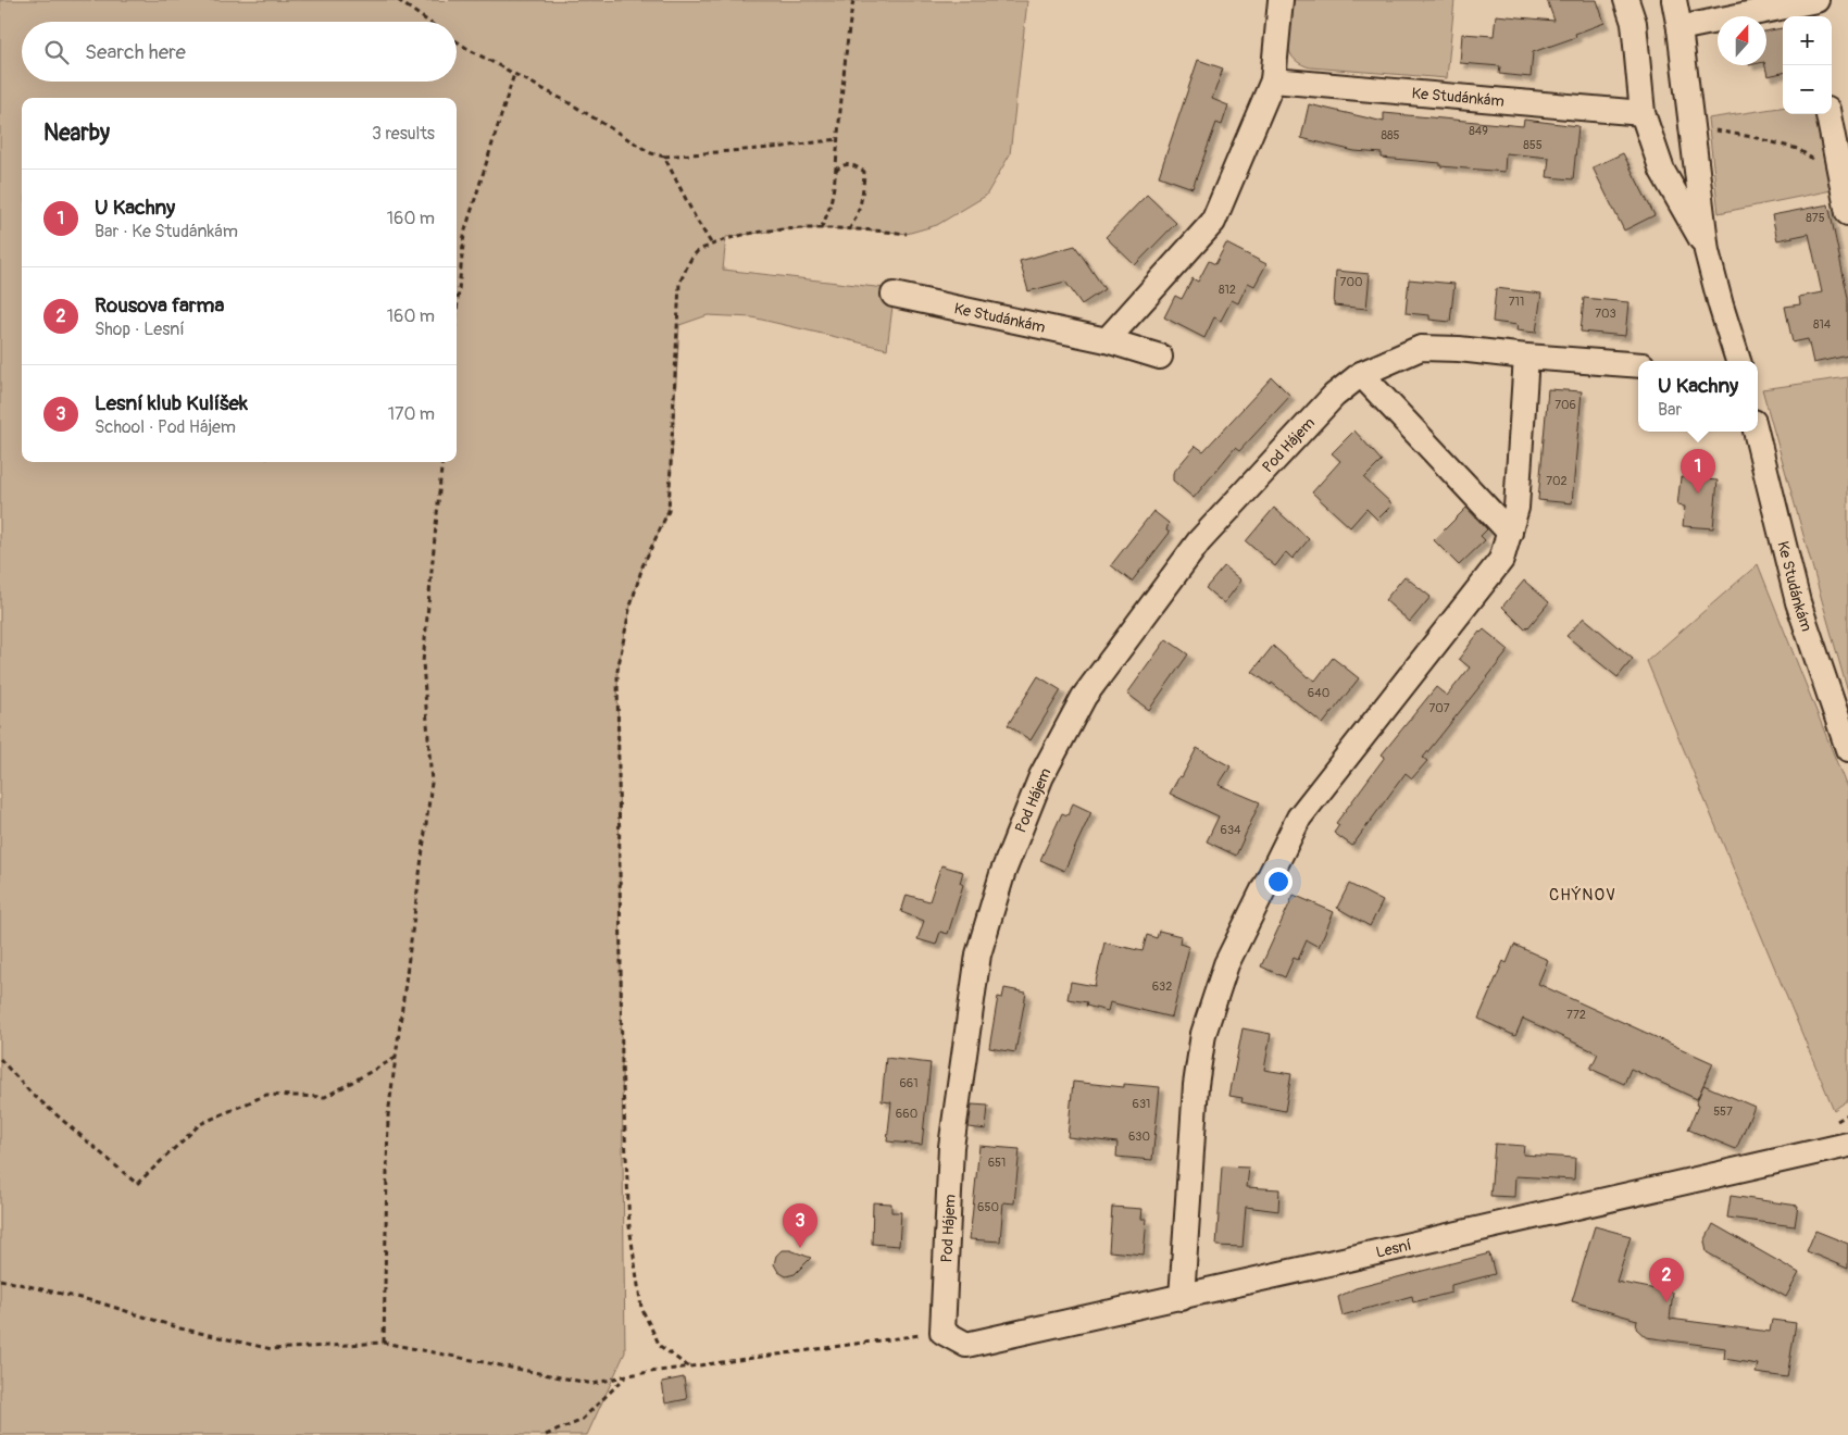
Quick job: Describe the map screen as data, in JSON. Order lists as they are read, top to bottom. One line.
{"streets":{"street":["Ke Studánkám","Pod Hájem","Lesní"]},"crossings":[["Pod Hájem","Lesní"]],"districts":["CHÝNOV"],"house_numbers":["849","885","855","875","700","812","711","703","814","706","702","640","707","634","632","772","661","631","557","660","630","651","650"],"north":"top","page":{"map_buttons":["+","−"],"search":"Search here","heading":["Nearby","3 results"],"list":[{"mark":"1","name":"U Kachny","note":"Bar · Ke Studánkám","value":"160 m"},{"mark":"2","name":"Rousova farma","note":"Shop · Lesní","value":"160 m"},{"mark":"3","name":"Lesní klub Kulíšek","note":"School · Pod Hájem","value":"170 m"}],"popup":["U Kachny","Bar"],"pins":["1","3","2"]}}
